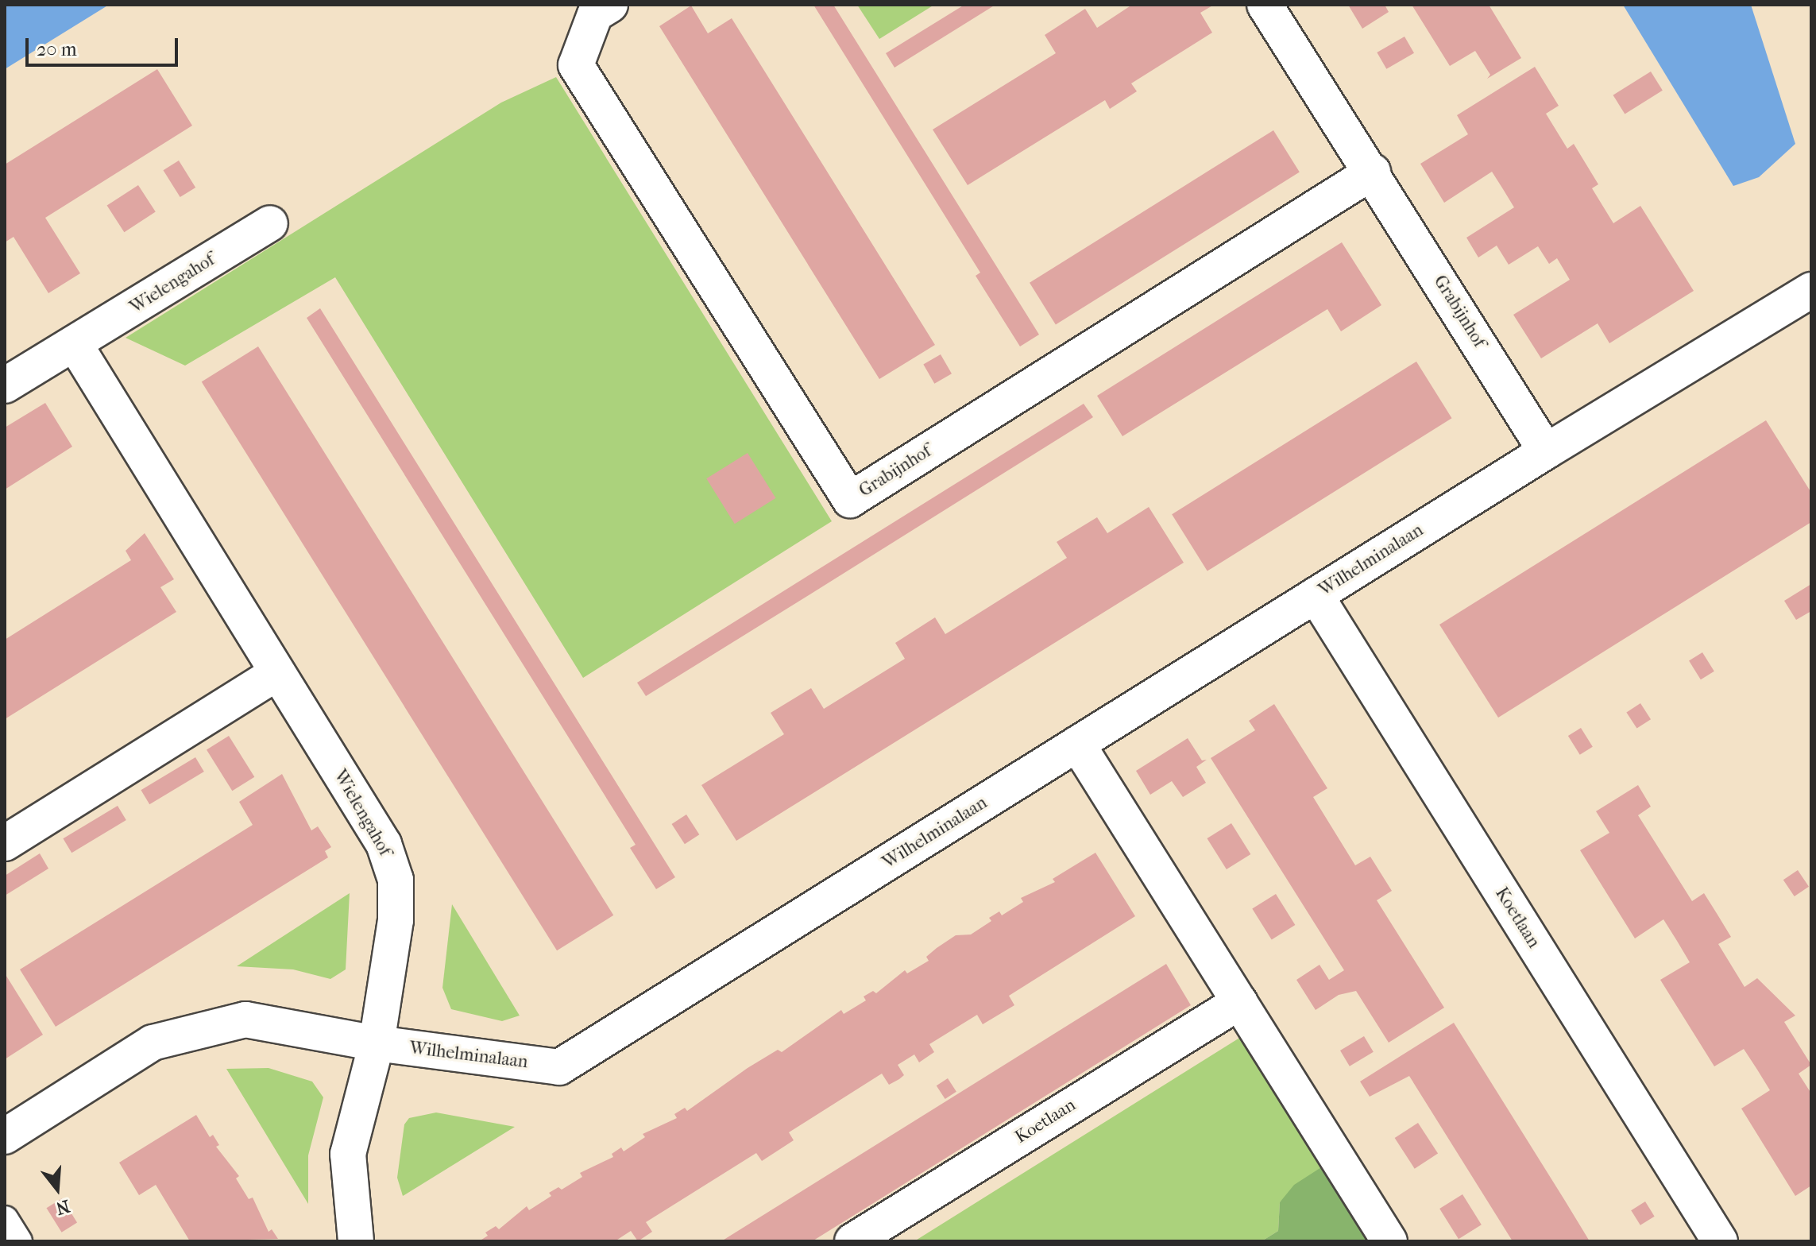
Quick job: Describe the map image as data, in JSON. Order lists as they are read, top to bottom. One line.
{"streets":{"street":["Wielengahof","Grabijnhof","Wilhelminalaan","Koetlaan"]},"crossings":[["Wielengahof","Wilhelminalaan"],["Grabijnhof","Wilhelminalaan"],["Wilhelminalaan","Koetlaan"]],"scale_bar":"20 m","north":"bottom"}
